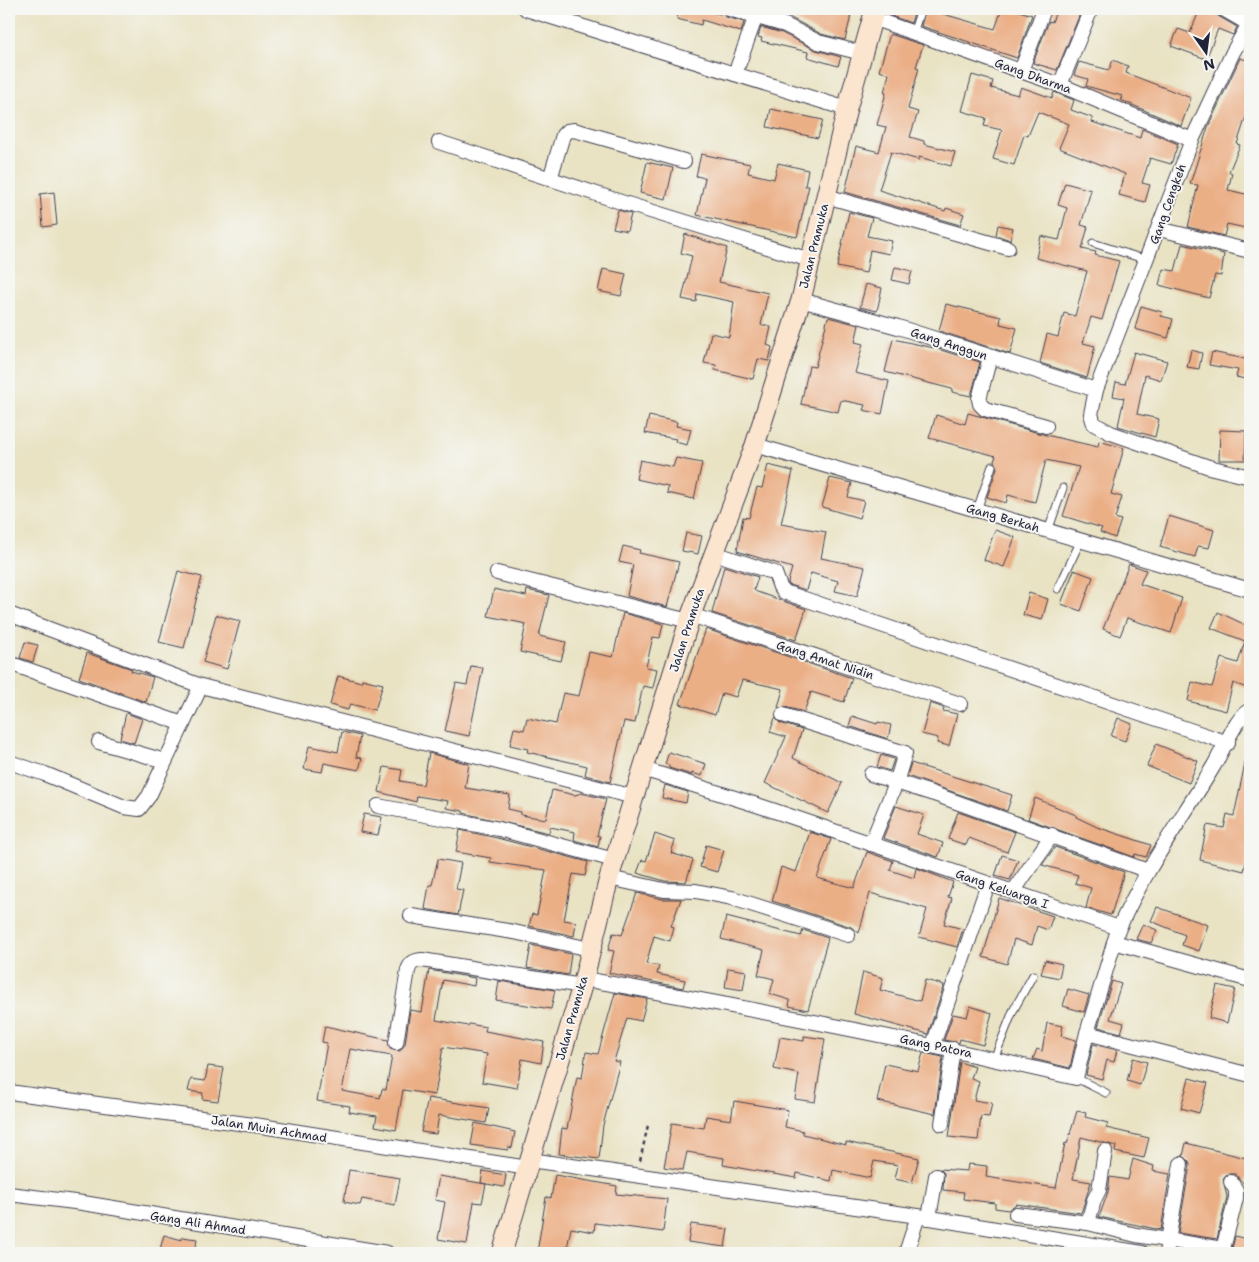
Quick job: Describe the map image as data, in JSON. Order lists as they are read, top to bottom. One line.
{"streets":{"street":["Gang Dharma","Gang Cengkeh","Jalan Pramuka","Gang Anggun","Gang Berkah","Gang Amat Nidin","Gang Keluarga I","Gang Patora","Jalan Muin Achmad","Gang Ali Ahmad"]},"crossings":[["Gang Dharma","Gang Cengkeh"],["Gang Dharma","Jalan Pramuka"],["Gang Cengkeh","Gang Anggun"],["Jalan Pramuka","Gang Anggun"],["Jalan Pramuka","Gang Berkah"],["Jalan Pramuka","Gang Amat Nidin"],["Jalan Pramuka","Gang Keluarga I"],["Jalan Pramuka","Gang Patora"],["Jalan Pramuka","Jalan Muin Achmad"]],"north":"bottom"}
